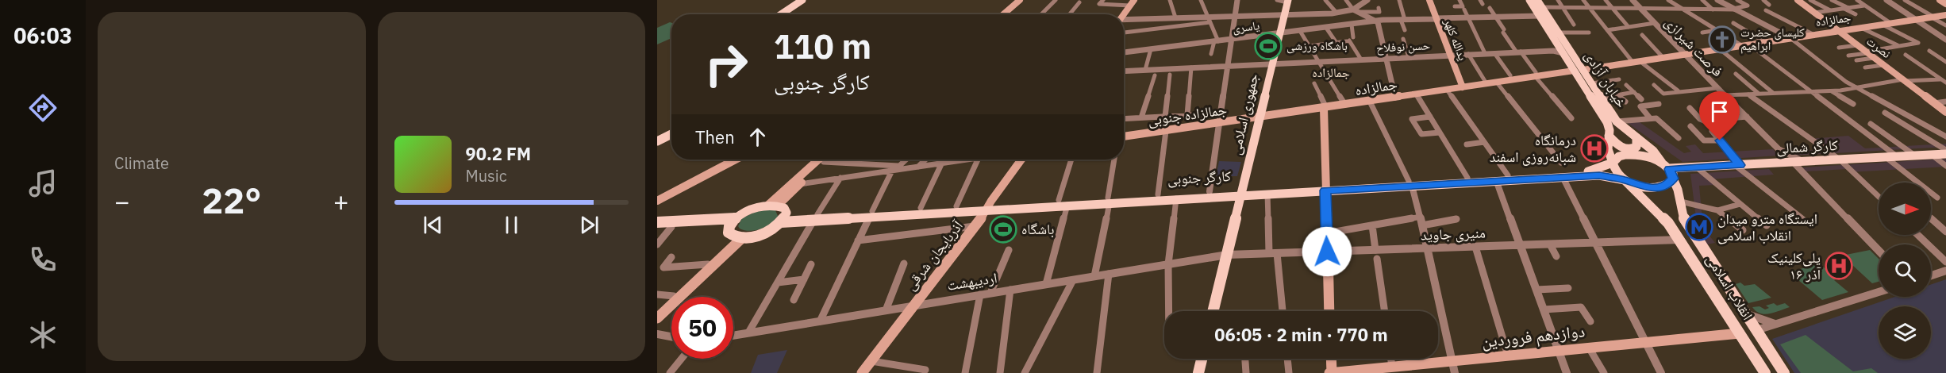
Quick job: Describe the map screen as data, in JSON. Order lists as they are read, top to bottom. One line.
{"streets":{"main road":["جمالزاده","یدالله کلهر","نصرت","خیابان آزادی","جمهوری اسلامی","جمالزاده جنوبی","کارگر شمالی","کارگر جنوبی","آذربایجان شرقی","انقلاب اسلامی","دوازدهم فروردین"],"street":["یاسری","حسن نوفلاح","فرصت شیرازی","منیری جاوید","اردیبهشت"]},"crossings":[["جمالزاده","یدالله کلهر"],["جمالزاده","فرصت شیرازی"],["جمالزاده","نصرت"],["جمالزاده","خیابان آزادی"],["جمالزاده","جمهوری اسلامی"],["جمالزاده","جمالزاده جنوبی"],["یاسری","یدالله کلهر"],["یاسری","خیابان آزادی"],["یاسری","جمهوری اسلامی"],["یدالله کلهر","حسن نوفلاح"],["حسن نوفلاح","خیابان آزادی"],["حسن نوفلاح","جمهوری اسلامی"],["فرصت شیرازی","کارگر شمالی"],["خیابان آزادی","کارگر شمالی"],["خیابان آزادی","کارگر جنوبی"],["خیابان آزادی","انقلاب اسلامی"],["جمهوری اسلامی","جمالزاده جنوبی"],["جمهوری اسلامی","کارگر جنوبی"],["جمهوری اسلامی","منیری جاوید"],["جمهوری اسلامی","اردیبهشت"],["کارگر شمالی","کارگر جنوبی"],["کارگر شمالی","انقلاب اسلامی"],["کارگر جنوبی","آذربایجان شرقی"],["کارگر جنوبی","انقلاب اسلامی"],["منیری جاوید","اردیبهشت"],["منیری جاوید","انقلاب اسلامی"],["آذربایجان شرقی","اردیبهشت"],["انقلاب اسلامی","دوازدهم فروردین"]],"districts":["جمالزاده"],"places":{"church":["کلیسای حضرت ابراهیم"],"sports":["باشگاه ورزشی","باشگاه"],"hospital":["درمانگاه شبانه‌روزی اسفند","پلی‌کلینیک ۱۶ آذر"],"metro station":["ایستگاه مترو میدان انقلاب اسلامی"]},"north":"right","page":{"tabs":"06:03","tile":"Climate","turn":["110 m","کارگر جنوبی"],"then":"Then","song":["90.2 FM","Music"],"heat":["−","22°","+"],"limit":"50","trip":"06:05 · 2 min · 770 m"}}
